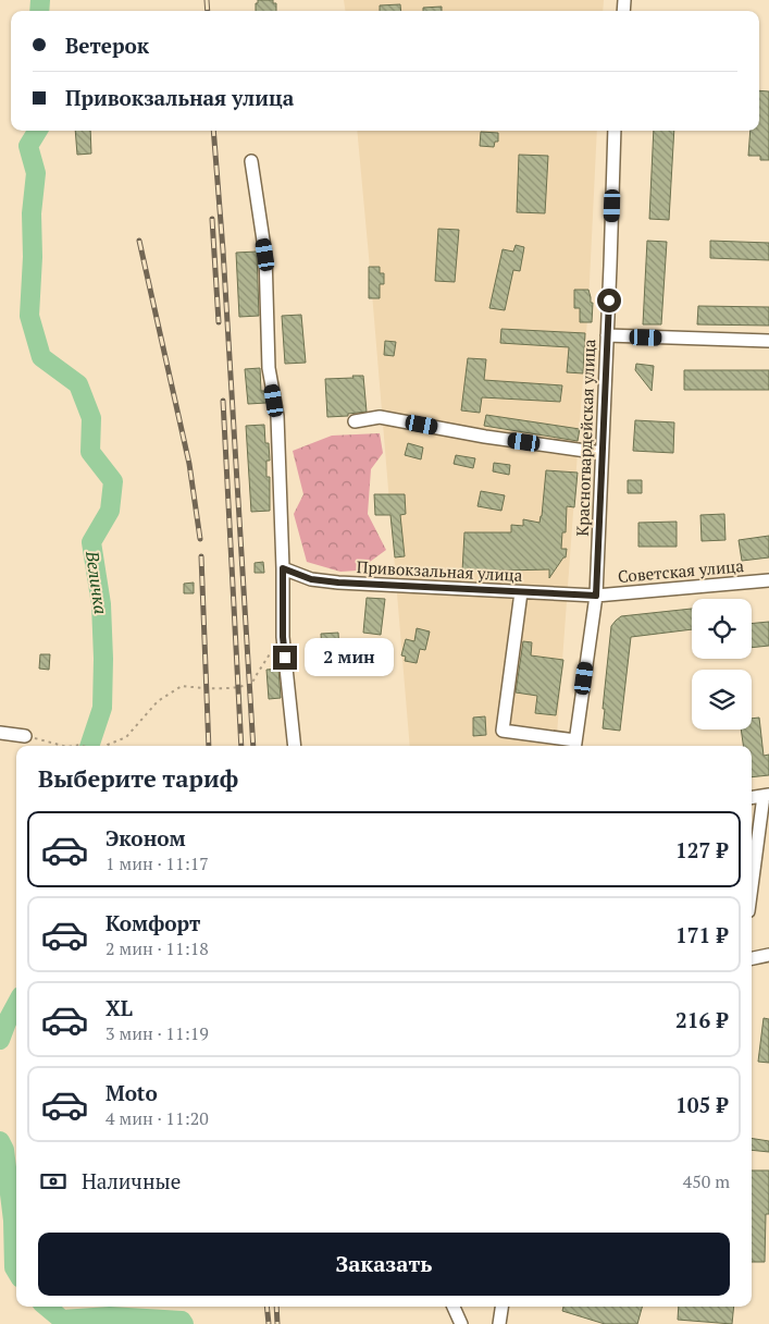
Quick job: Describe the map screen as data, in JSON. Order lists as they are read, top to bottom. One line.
{"streets":{"street":["Красногвардейская улица","Привокзальная улица","Советская улица"]},"crossings":[["Красногвардейская улица","Привокзальная улица"],["Красногвардейская улица","Советская улица"],["Привокзальная улица","Советская улица"]],"water":["Величка"],"page":{"banner":["Ветерок","Привокзальная улица"],"bubble":"2 мин","heading":"Выберите тариф","list":[{"name":"Эконом","note":"1 мин · 11:17","value":"127 ₽"},{"name":"Комфорт","note":"2 мин · 11:18","value":"171 ₽"},{"name":"XL","note":"3 мин · 11:19","value":"216 ₽"},{"name":"Moto","note":"4 мин · 11:20","value":"105 ₽"}],"pay":["Наличные","450 m"],"buttons":"Заказать"}}
